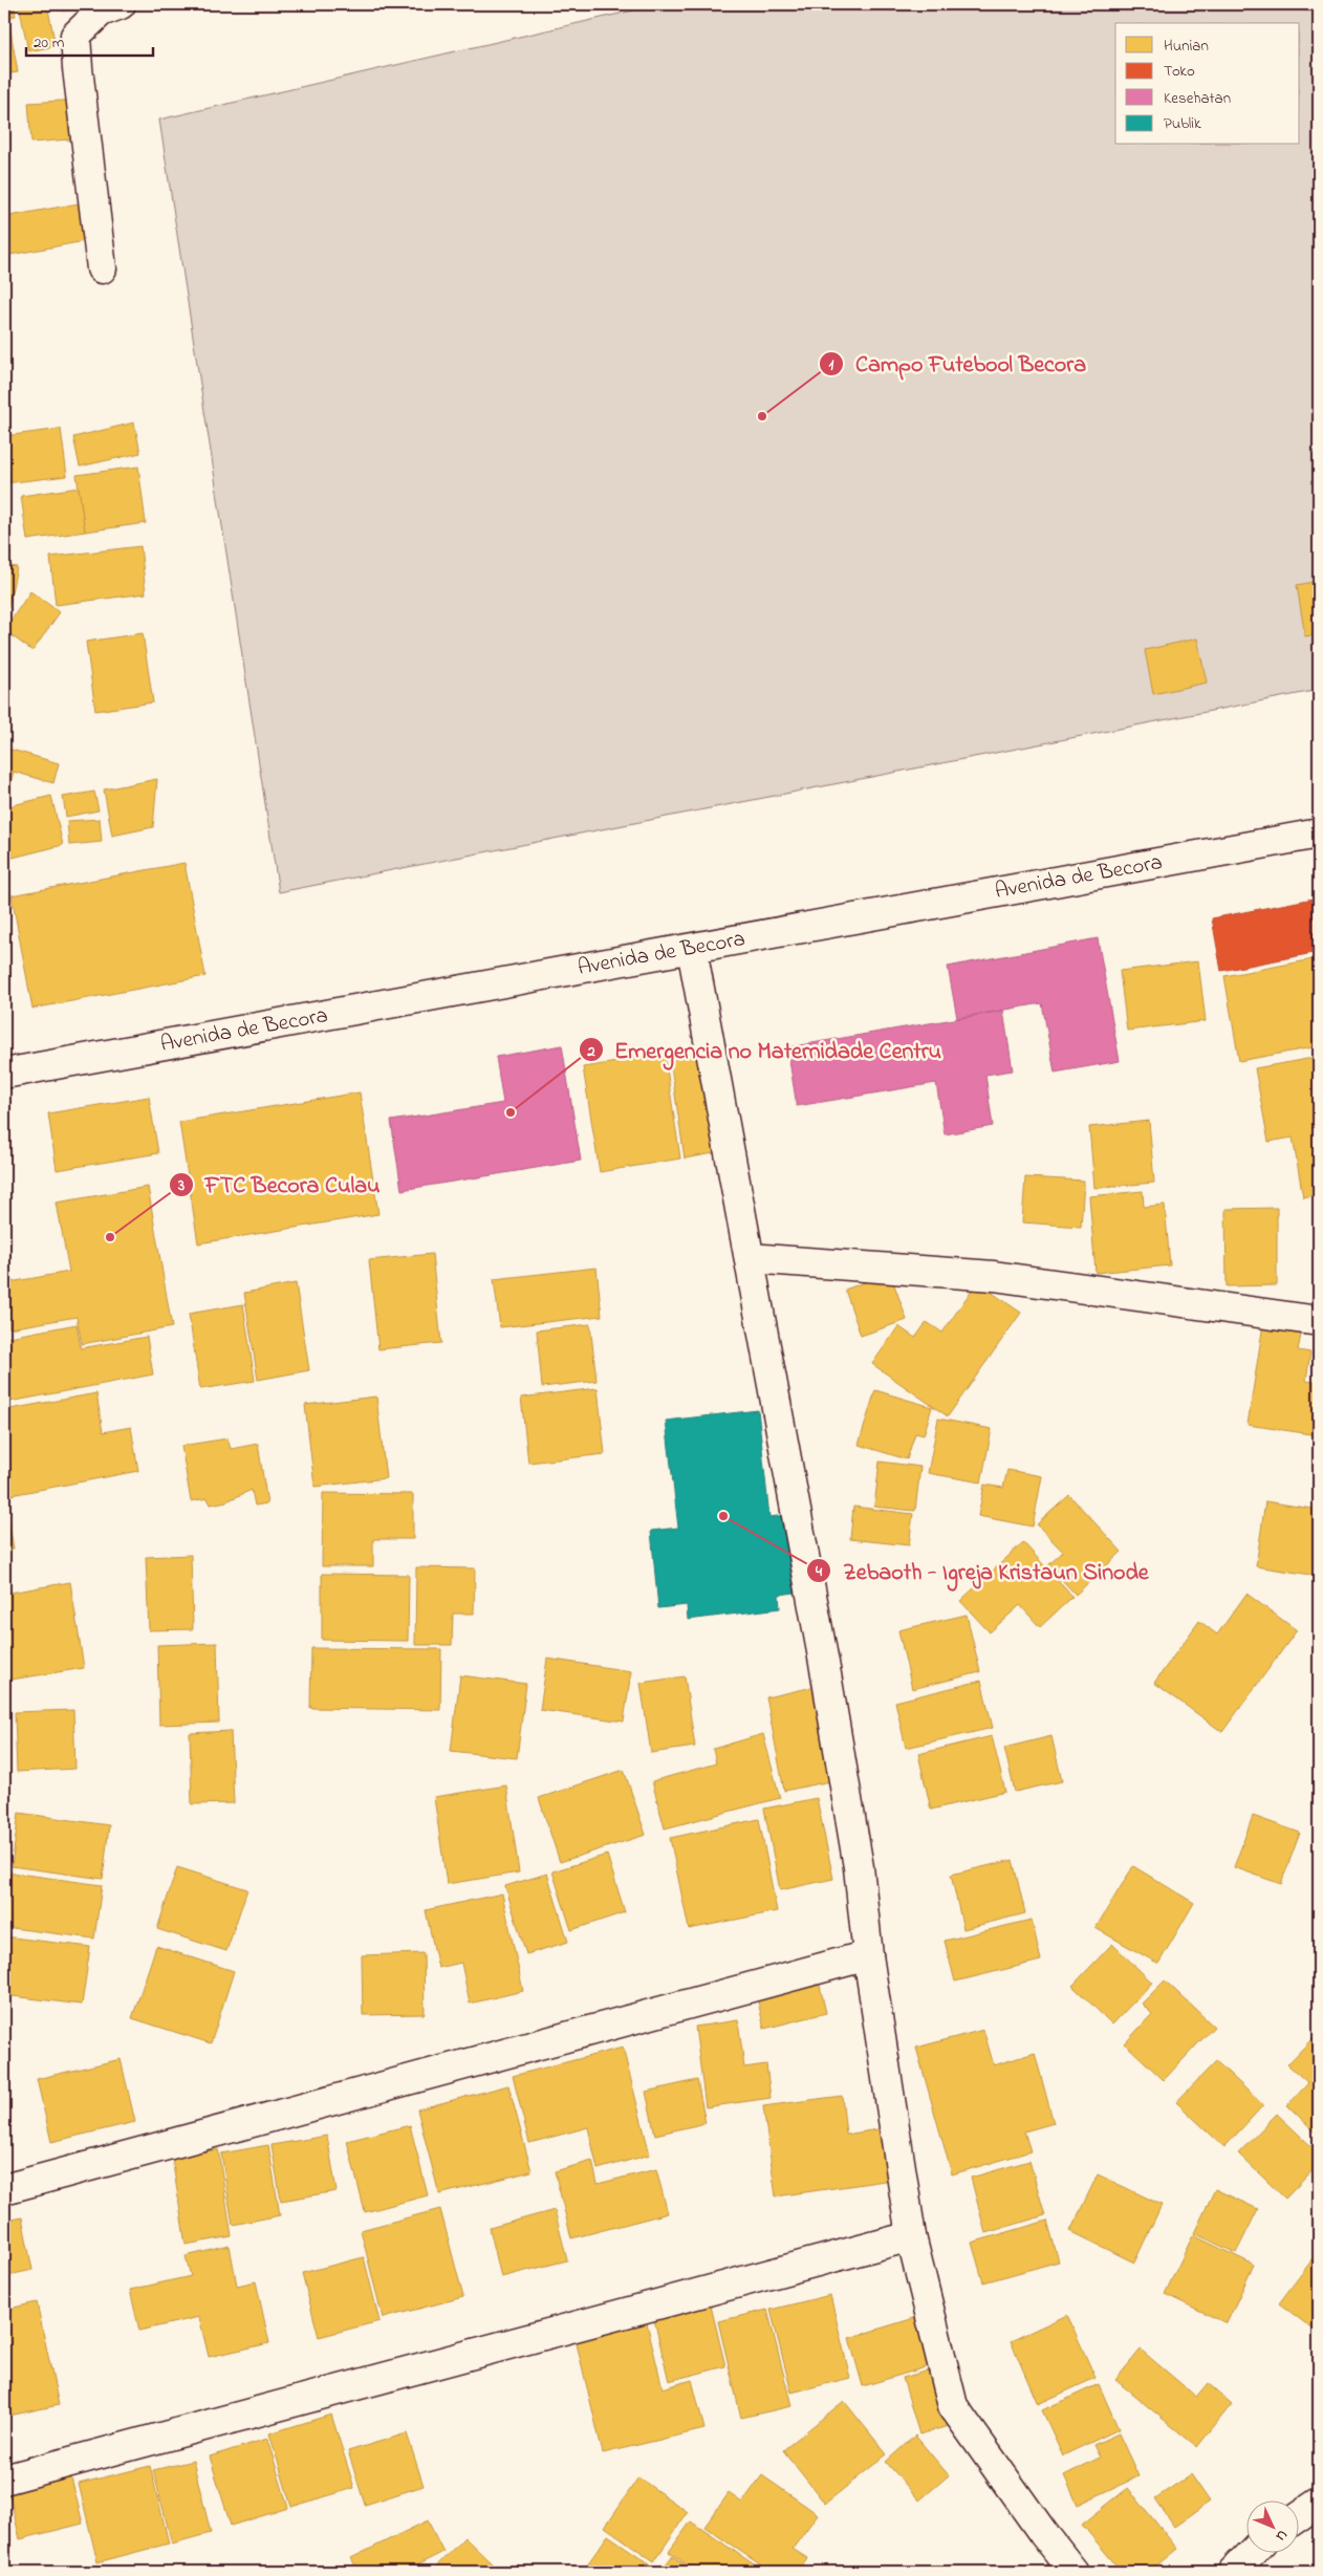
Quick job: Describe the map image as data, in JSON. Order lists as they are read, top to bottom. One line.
{"streets":{"street":["Avenida de Becora"]},"places":["Campo Futebool Becora","Emergencia no Maternidade Centru","FTC Becora Culau","Zebaoth - Igreja Kristaun Sinode"],"legend":["Hunian","Toko","Kesehatan","Publik"],"scale_bar":"20 m","north":"bottom right"}
